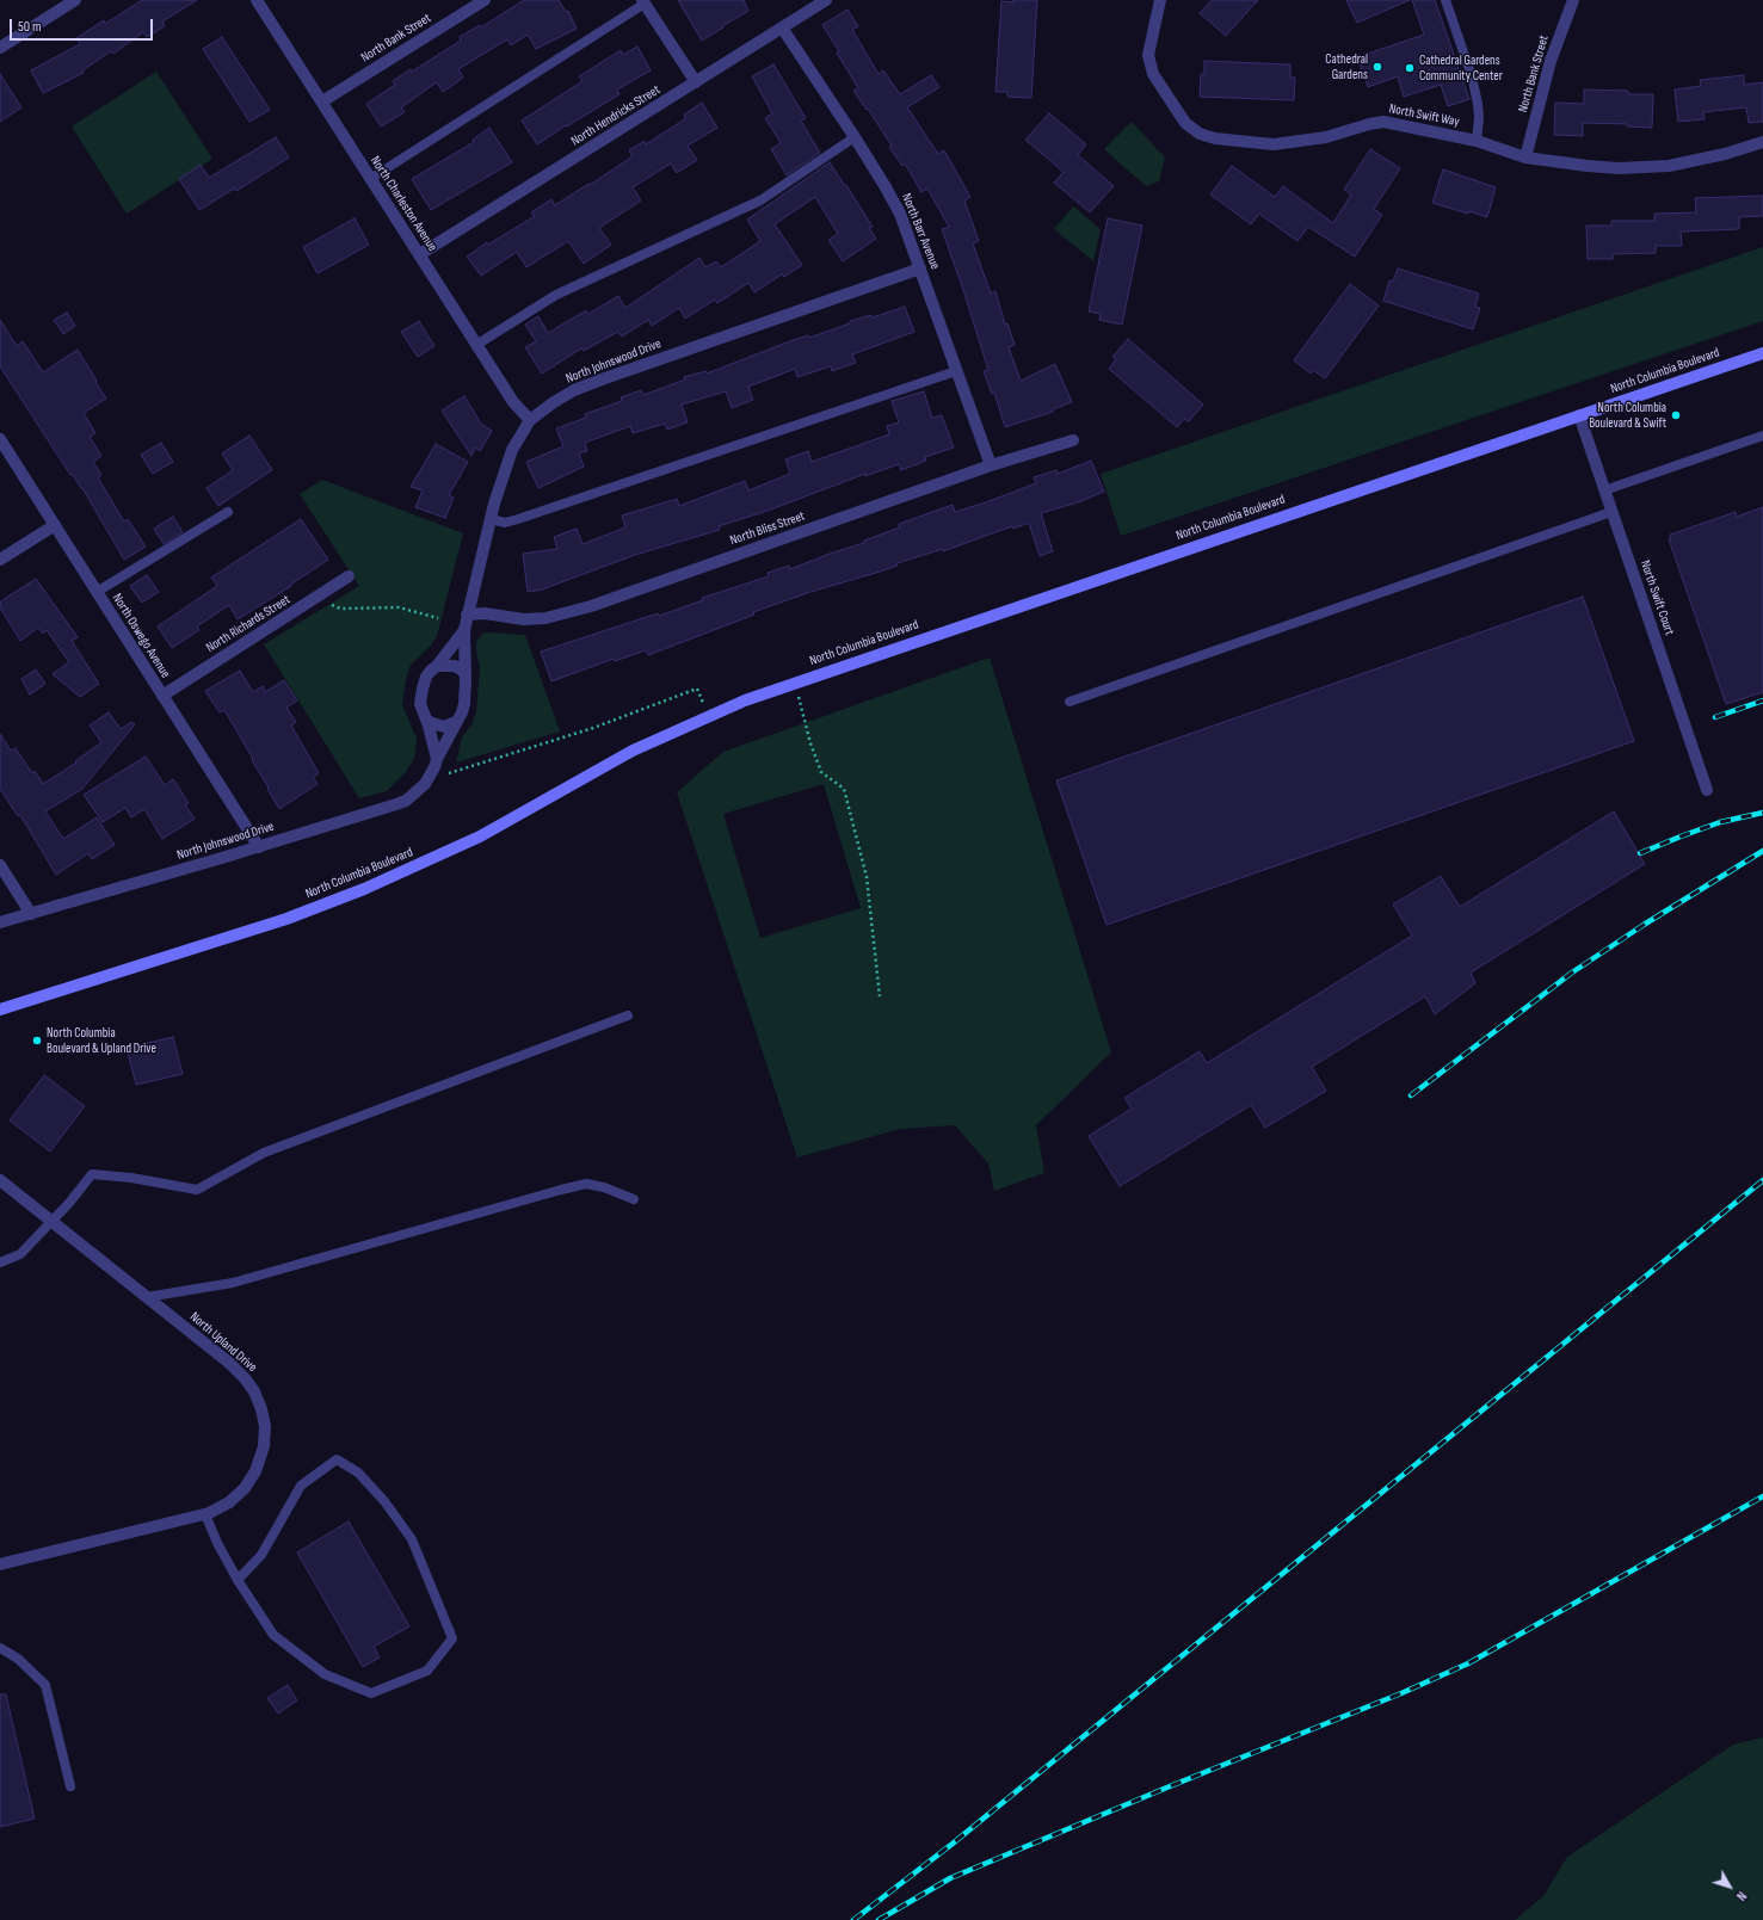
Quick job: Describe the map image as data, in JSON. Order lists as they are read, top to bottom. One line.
{"streets":{"main road":["North Columbia Boulevard"],"street":["North Bank Street","North Hendricks Street","North Swift Way","North Charleston Avenue","North Barr Avenue","North Johnswood Drive","North Bliss Street","North Swift Court","North Richards Street","North Oswego Avenue","North Upland Drive"]},"crossings":[["North Bank Street","North Swift Way"],["North Bank Street","North Charleston Avenue"],["North Hendricks Street","North Charleston Avenue"],["North Hendricks Street","North Barr Avenue"],["North Charleston Avenue","North Johnswood Drive"],["North Barr Avenue","North Johnswood Drive"],["North Barr Avenue","North Bliss Street"],["North Johnswood Drive","North Bliss Street"],["North Johnswood Drive","North Oswego Avenue"],["North Columbia Boulevard","North Swift Court"],["North Richards Street","North Oswego Avenue"]],"places":["Cathedral Gardens","Cathedral Gardens Community Center","North Columbia Boulevard & Swift","North Columbia Boulevard & Upland Drive"],"scale_bar":"50 m","north":"bottom right"}
